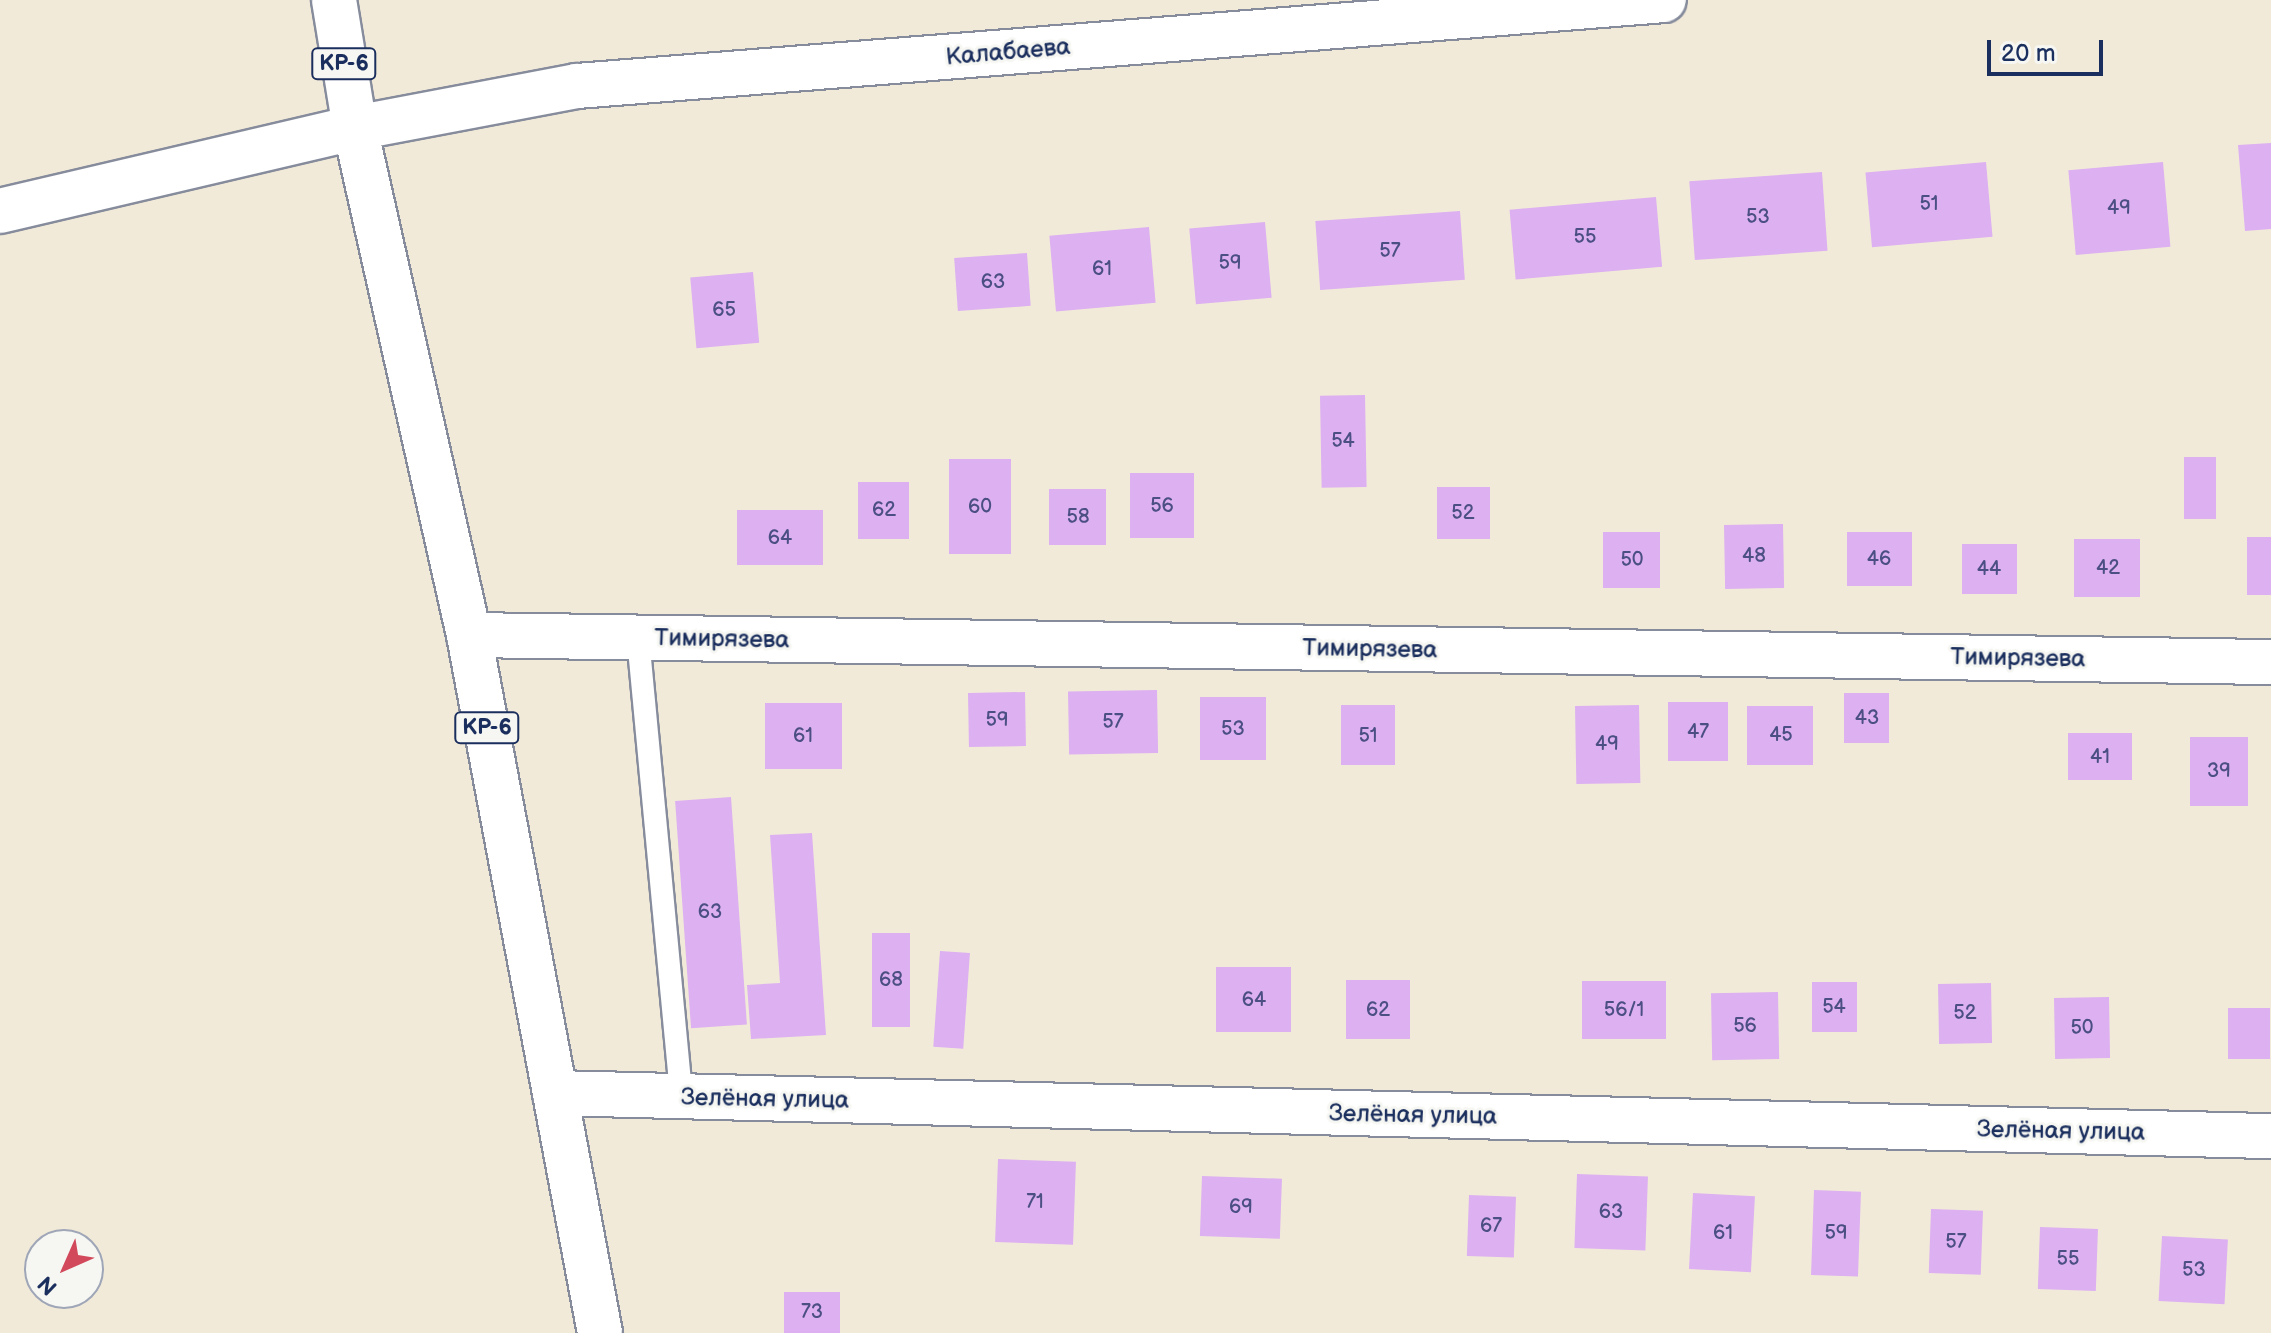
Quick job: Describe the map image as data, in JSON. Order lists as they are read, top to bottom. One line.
{"streets":{"main road":["Калабаева","KP-6","Тимирязева","Зелёная улица"]},"crossings":[["Калабаева","KP-6"],["KP-6","Тимирязева"],["KP-6","Зелёная улица"]],"house_numbers":["51","49","53","55","57","59","61","63","65","54","56","60","62","52","58","64","48","46","50","42","44","43","59","57","53","47","45","61","51","49","41","39","63","68","64","54","62","56/1","52","56","50","71","69","63","67","61","59","57","55","53","73"],"scale_bar":"20 m","north":"bottom left"}
